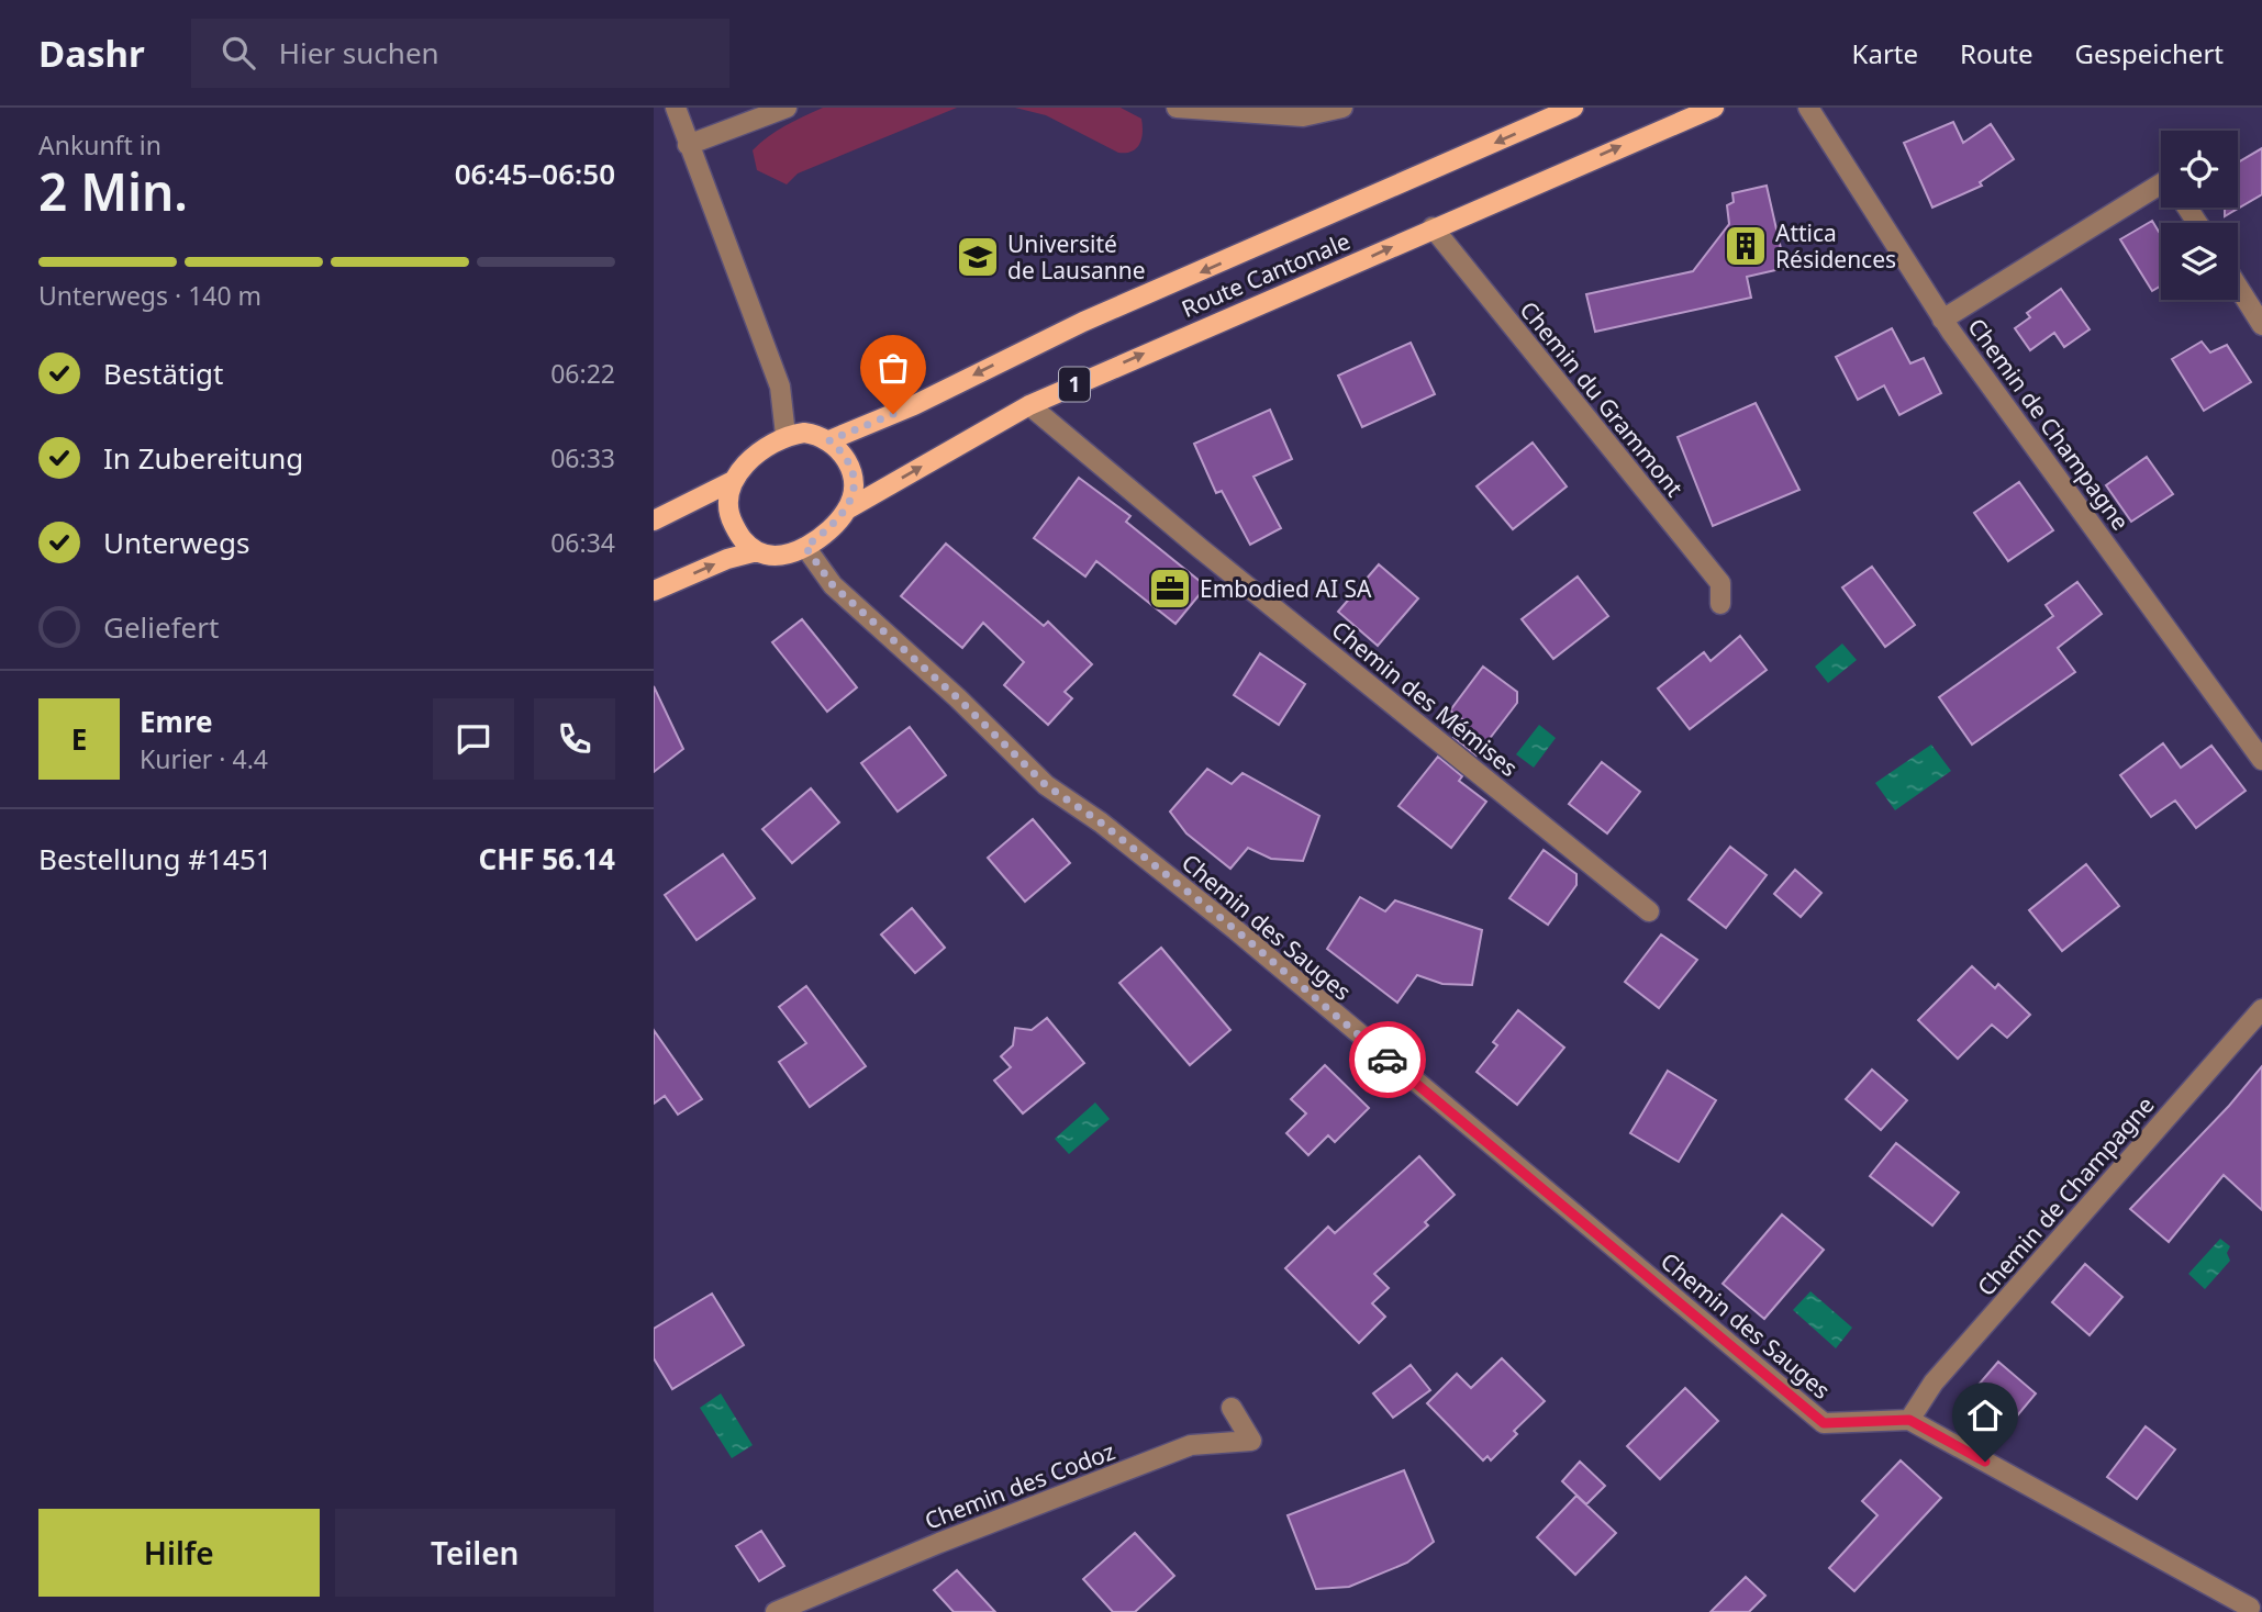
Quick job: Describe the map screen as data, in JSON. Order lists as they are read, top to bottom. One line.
{"streets":{"main road":["Route Cantonale","1"],"street":["Chemin du Grammont","Chemin de Champagne","Chemin des Mémises","Chemin des Sauges","Chemin des Codoz"]},"crossings":[["Route Cantonale","Chemin du Grammont"],["Route Cantonale","Chemin des Mémises"],["Route Cantonale","Chemin des Sauges"],["Chemin de Champagne","Chemin des Sauges"]],"places":{"building":["Attica Résidences"],"school or university":["Université de Lausanne"],"office":["Embodied AI SA"]},"page":{"header":"Dashr","search":"Hier suchen","nav":["Karte","Route","Gespeichert"],"heading":["2 Min.","Ankunft in","06:45–06:50"],"panel":["Emre","Kurier · 4.4","Bestellung #1451","CHF 56.14"],"bar":"Unterwegs · 140 m","list":[["Bestätigt","06:22"],["In Zubereitung","06:33"],["Unterwegs","06:34"],"Geliefert"],"round":"E","buttons":["Hilfe","Teilen"]}}
